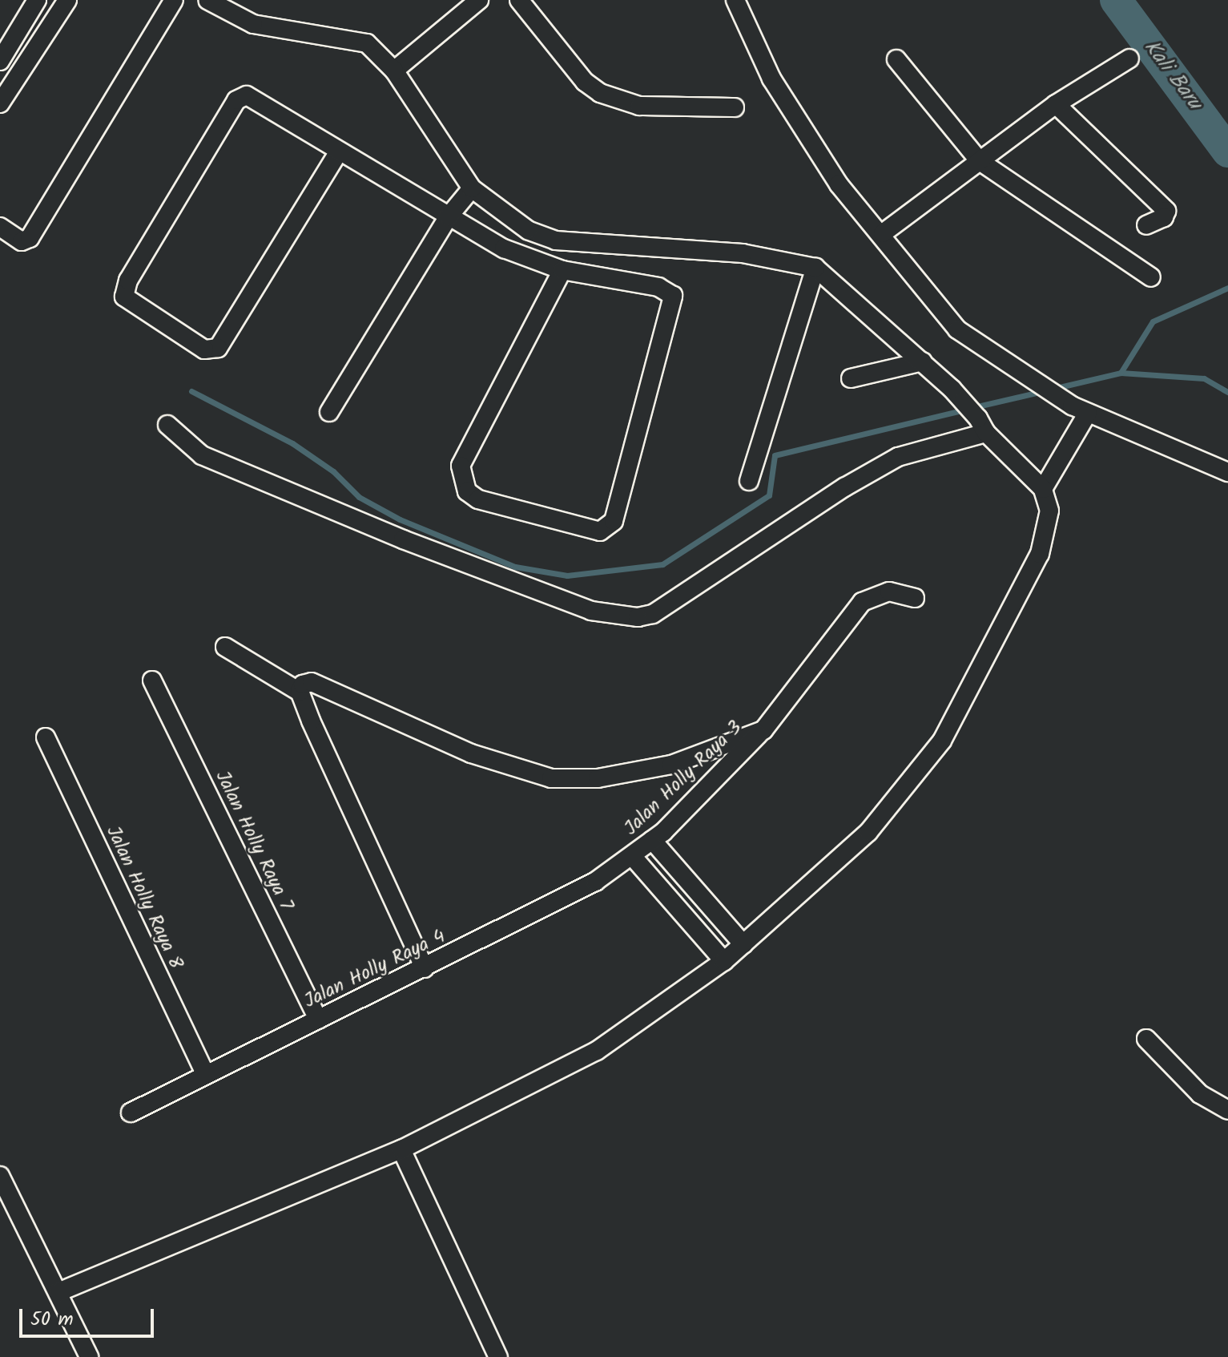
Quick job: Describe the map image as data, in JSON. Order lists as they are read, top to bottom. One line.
{"streets":{"street":["Jalan Holly Raya 3","Jalan Holly Raya 7","Jalan Holly Raya 8","Jalan Holly Raya 4"]},"crossings":[["Jalan Holly Raya 3","Jalan Holly Raya 4"],["Jalan Holly Raya 7","Jalan Holly Raya 4"],["Jalan Holly Raya 8","Jalan Holly Raya 4"]],"water":["Kali Baru"],"scale_bar":"50 m"}
